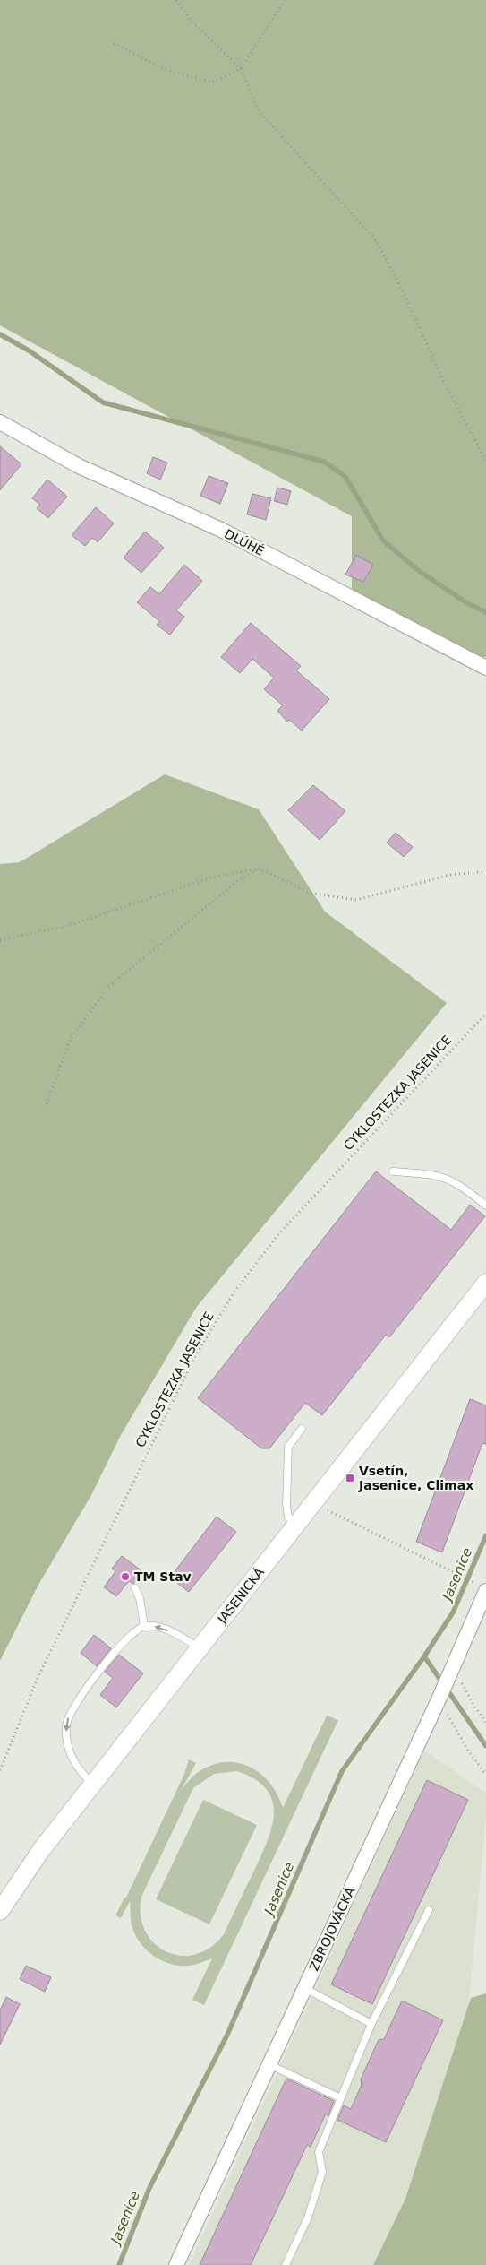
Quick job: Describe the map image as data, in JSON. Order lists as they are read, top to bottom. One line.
{"streets":{"street":["DLÚHÉ","JASENICKÁ","ZBROJOVÁCKÁ"],"path":["CYKLOSTEZKA JASENICE"]},"water":["Jasenice"],"places":{"transit":["Vsetín, Jasenice, Climax"],"other":["TM Stav"]}}
